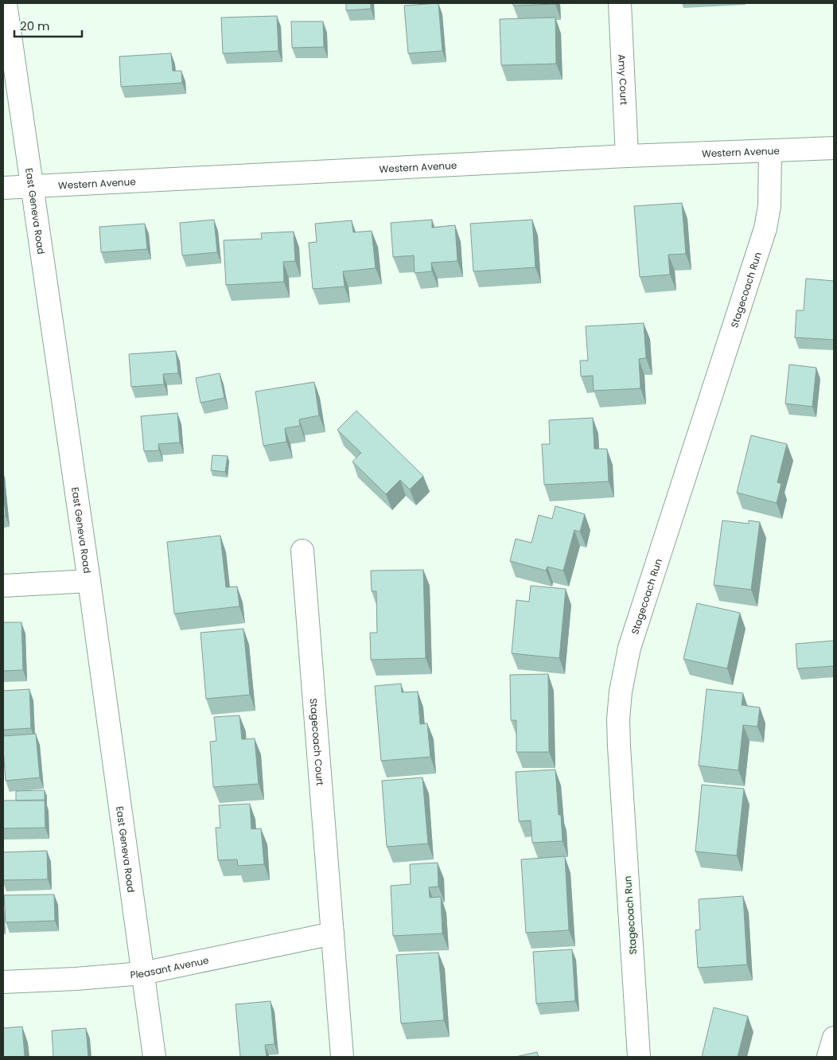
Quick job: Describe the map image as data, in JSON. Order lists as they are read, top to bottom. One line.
{"streets":{"street":["Amy Court","Western Avenue","East Geneva Road","Stagecoach Run","Stagecoach Court","Pleasant Avenue"]},"crossings":[["Amy Court","Western Avenue"],["Western Avenue","East Geneva Road"],["Western Avenue","Stagecoach Run"],["East Geneva Road","Pleasant Avenue"],["Stagecoach Court","Pleasant Avenue"]],"scale_bar":"20 m"}
